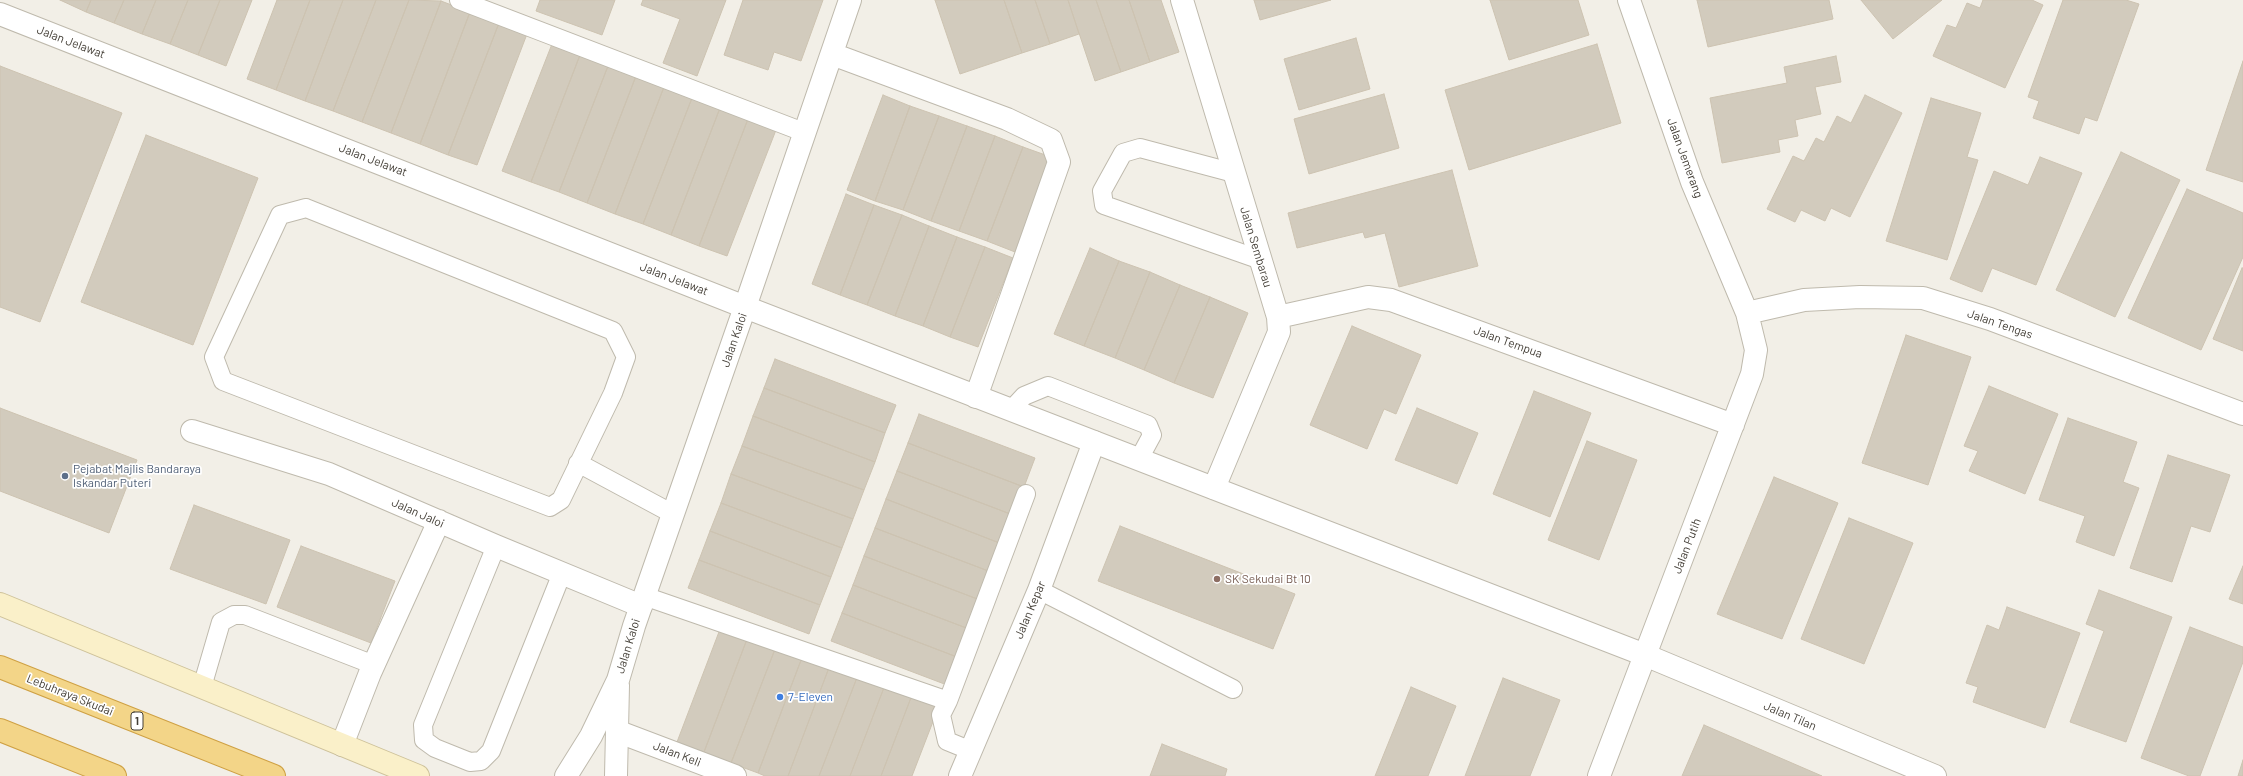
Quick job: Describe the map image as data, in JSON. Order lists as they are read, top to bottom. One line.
{"streets":{"highway":["Lebuhraya Skudai","1"],"street":["Jalan Jelawat","Jalan Jemerang","Jalan Sembarau","Jalan Tengas","Jalan Kaloi","Jalan Tempua","Jalan Jaloi","Jalan Putih","Jalan Kepar","Jalan Tilan","Jalan Keli"]},"crossings":[["Jalan Jelawat","Jalan Sembarau"],["Jalan Jelawat","Jalan Kaloi"],["Jalan Jelawat","Jalan Kepar"],["Jalan Jelawat","Jalan Tilan"],["Jalan Jemerang","Jalan Tengas"],["Jalan Jemerang","Jalan Putih"],["Jalan Sembarau","Jalan Tempua"],["Jalan Sembarau","Jalan Tilan"],["Jalan Tengas","Jalan Putih"],["Jalan Kaloi","Jalan Jaloi"],["Jalan Kaloi","Jalan Keli"],["Jalan Tempua","Jalan Putih"],["Jalan Putih","Jalan Tilan"]],"places":["Pejabat Majlis Bandaraya Iskandar Puteri","SK Sekudai Bt 10","7-Eleven"]}
